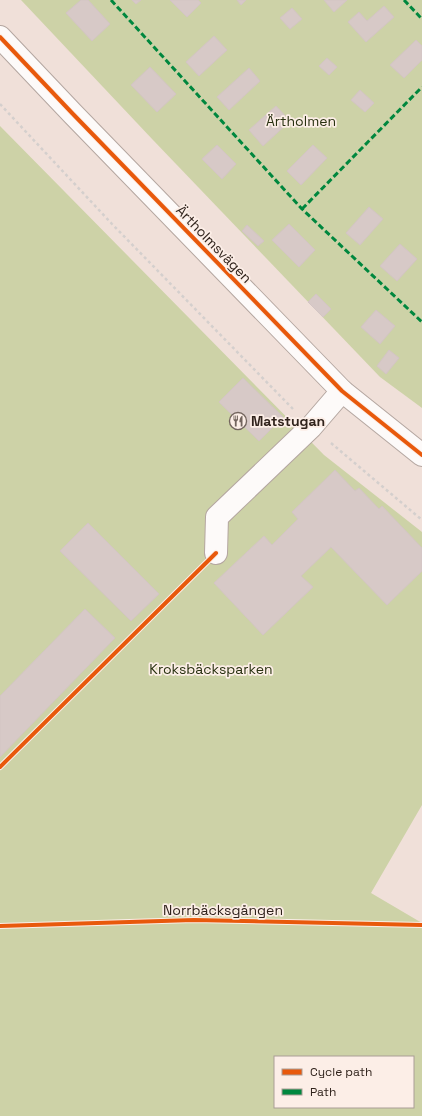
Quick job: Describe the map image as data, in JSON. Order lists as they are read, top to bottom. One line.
{"streets":{"street":["Ärtholmsvägen"],"cycle path":["Norrbäcksgången"]},"parks":["Ärtholmen","Kroksbäcksparken"],"places":{"restaurant":["Matstugan"]},"legend":["Cycle path","Path"]}
